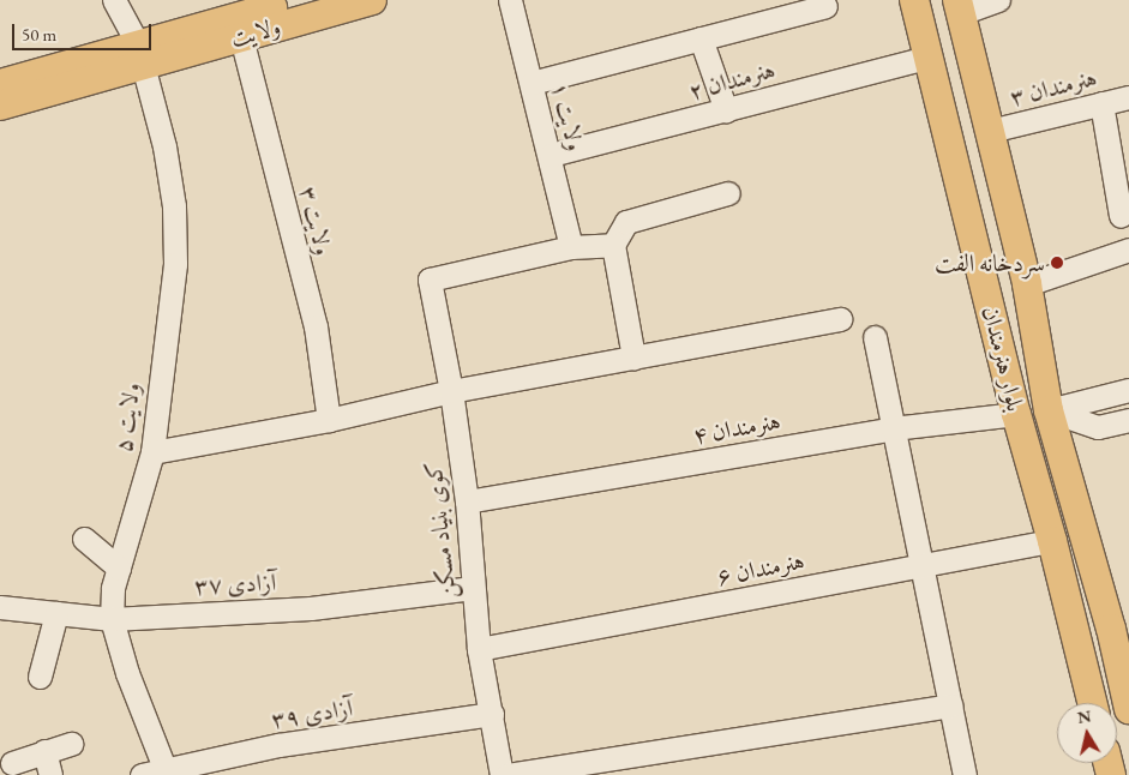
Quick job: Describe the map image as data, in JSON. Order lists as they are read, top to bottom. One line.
{"streets":{"main road":["ولایت","بلوار هنرمندان"],"street":["هنرمندان ۲","هنرمندان ۳","ولایت ۱","ولایت ۳","ولایت ۵","هنرمندان ۴","کوی بنیاد مسکن","هنرمندان ۶","آزادی ۳۷","آزادی ۳۹"]},"crossings":[["ولایت","ولایت ۳"],["ولایت","ولایت ۵"],["هنرمندان ۲","ولایت ۱"],["هنرمندان ۲","بلوار هنرمندان"],["هنرمندان ۳","بلوار هنرمندان"],["ولایت ۱","کوی بنیاد مسکن"],["بلوار هنرمندان","هنرمندان ۴"],["بلوار هنرمندان","هنرمندان ۶"],["ولایت ۵","آزادی ۳۷"],["ولایت ۵","آزادی ۳۹"],["هنرمندان ۴","کوی بنیاد مسکن"],["کوی بنیاد مسکن","هنرمندان ۶"],["کوی بنیاد مسکن","آزادی ۳۷"],["کوی بنیاد مسکن","آزادی ۳۹"]],"places":["سردخانه الفت"],"scale_bar":"50 m","north":"top"}
